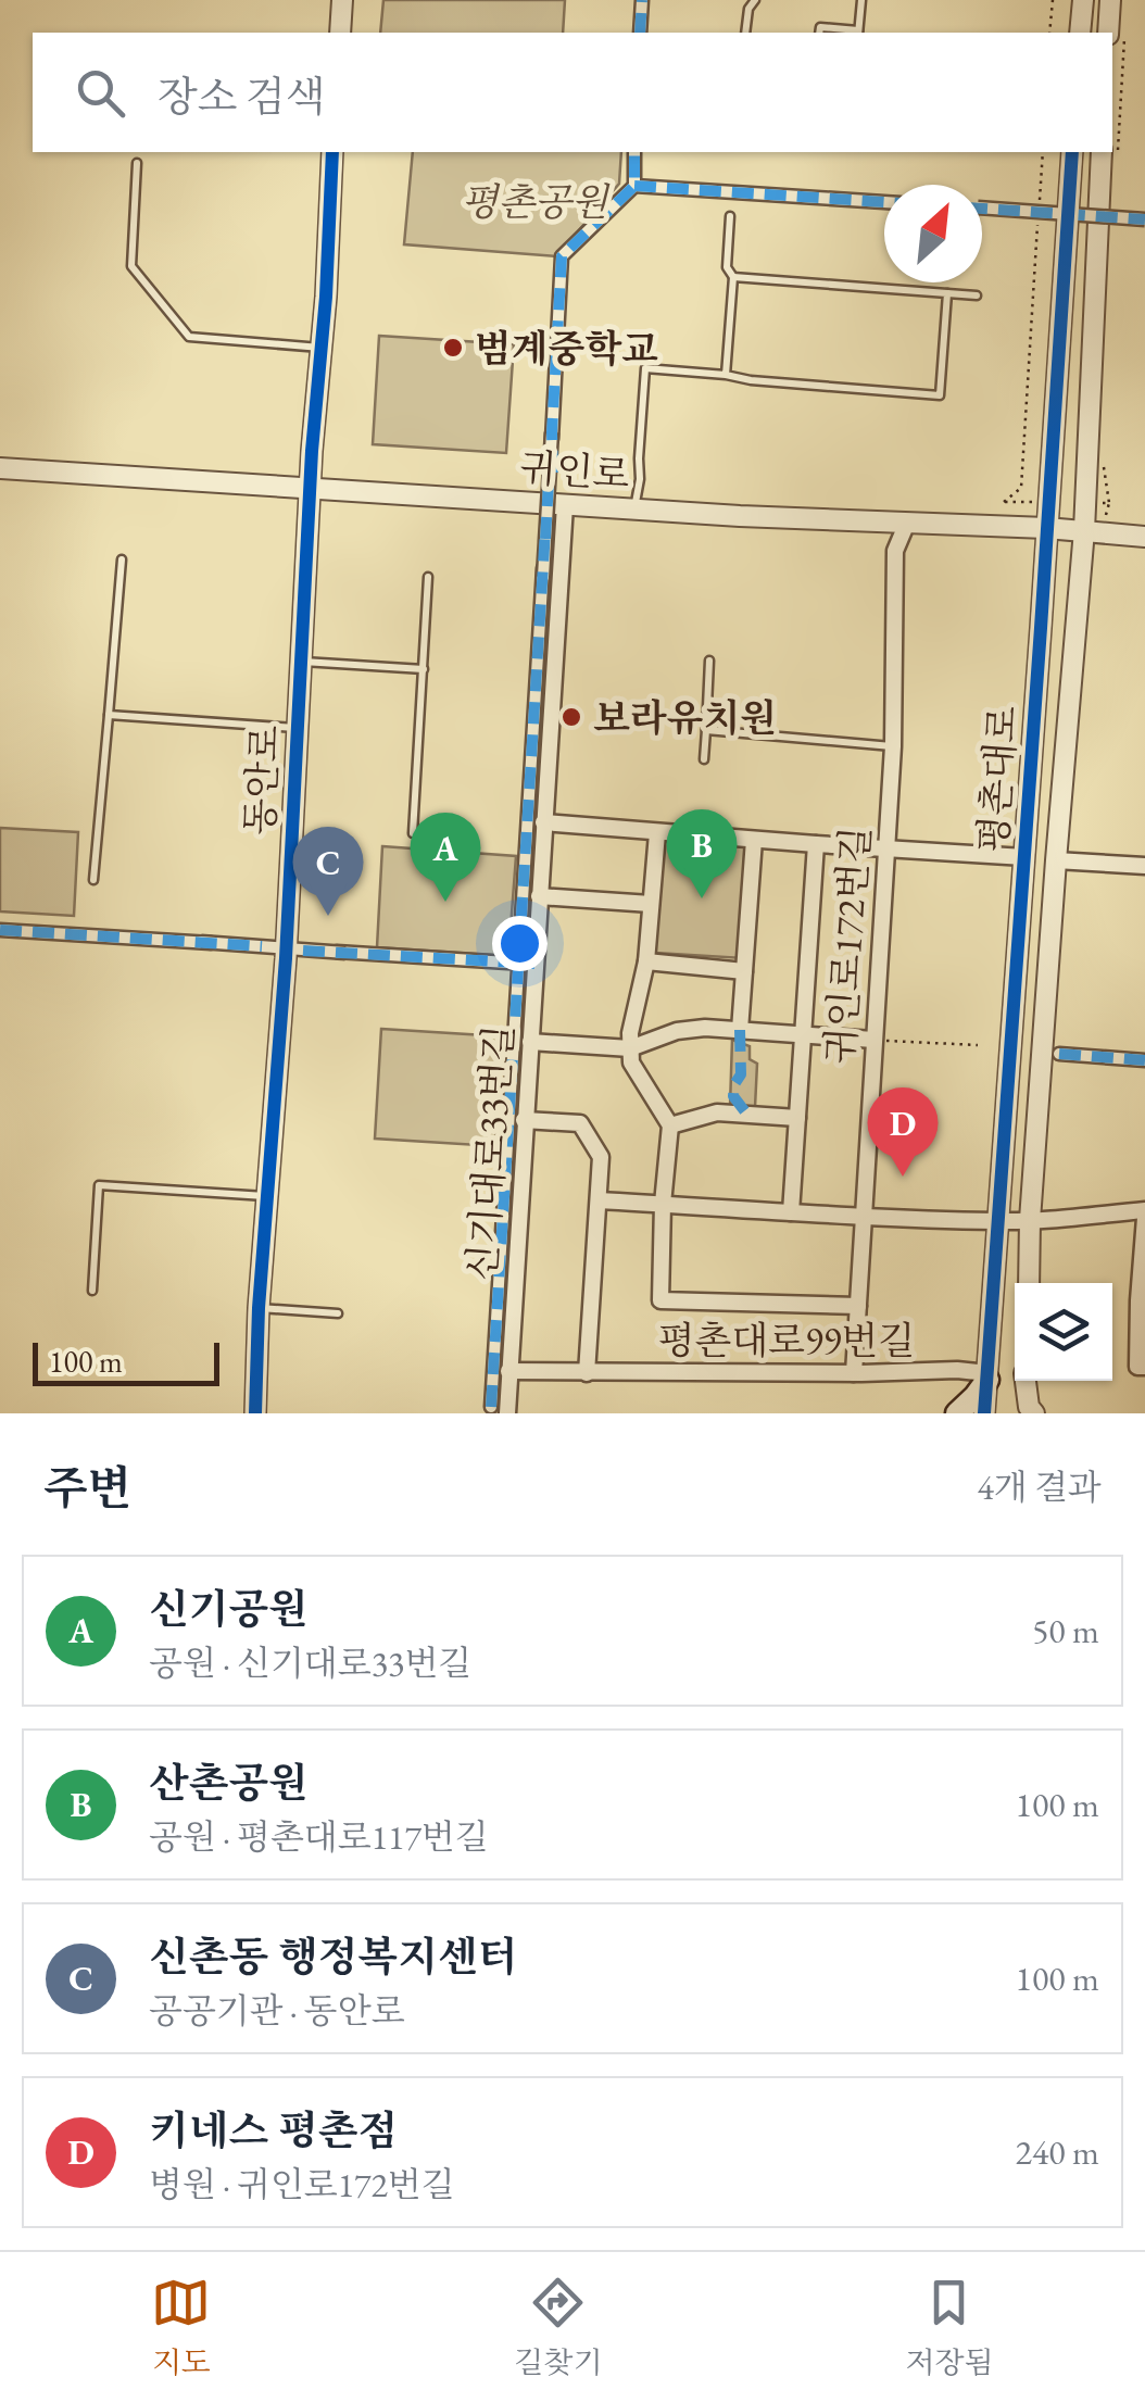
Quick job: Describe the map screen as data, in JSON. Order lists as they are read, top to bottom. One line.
{"streets":{"street":["귀인로","평촌대로","동안로","귀인로172번길","신기대로33번길","평촌대로99번길"]},"crossings":[["귀인로","평촌대로"],["귀인로","동안로"],["귀인로","귀인로172번길"],["귀인로","신기대로33번길"],["평촌대로","평촌대로99번길"],["귀인로172번길","평촌대로99번길"],["신기대로33번길","평촌대로99번길"]],"parks":["평촌공원"],"places":["범계중학교","보라유치원"],"scale_bar":"100 m","north":"top right","page":{"search":"장소 검색","pins":["B","A","C","D"],"scale":"100 m","heading":["주변","4개 결과"],"list":[{"mark":"A","name":"신기공원","note":"공원 · 신기대로33번길","value":"50 m"},{"mark":"B","name":"산촌공원","note":"공원 · 평촌대로117번길","value":"100 m"},{"mark":"C","name":"신촌동 행정복지센터","note":"공공기관 · 동안로","value":"100 m"},{"mark":"D","name":"키네스 평촌점","note":"병원 · 귀인로172번길","value":"240 m"}],"nav":["지도","길찾기","저장됨"]}}
